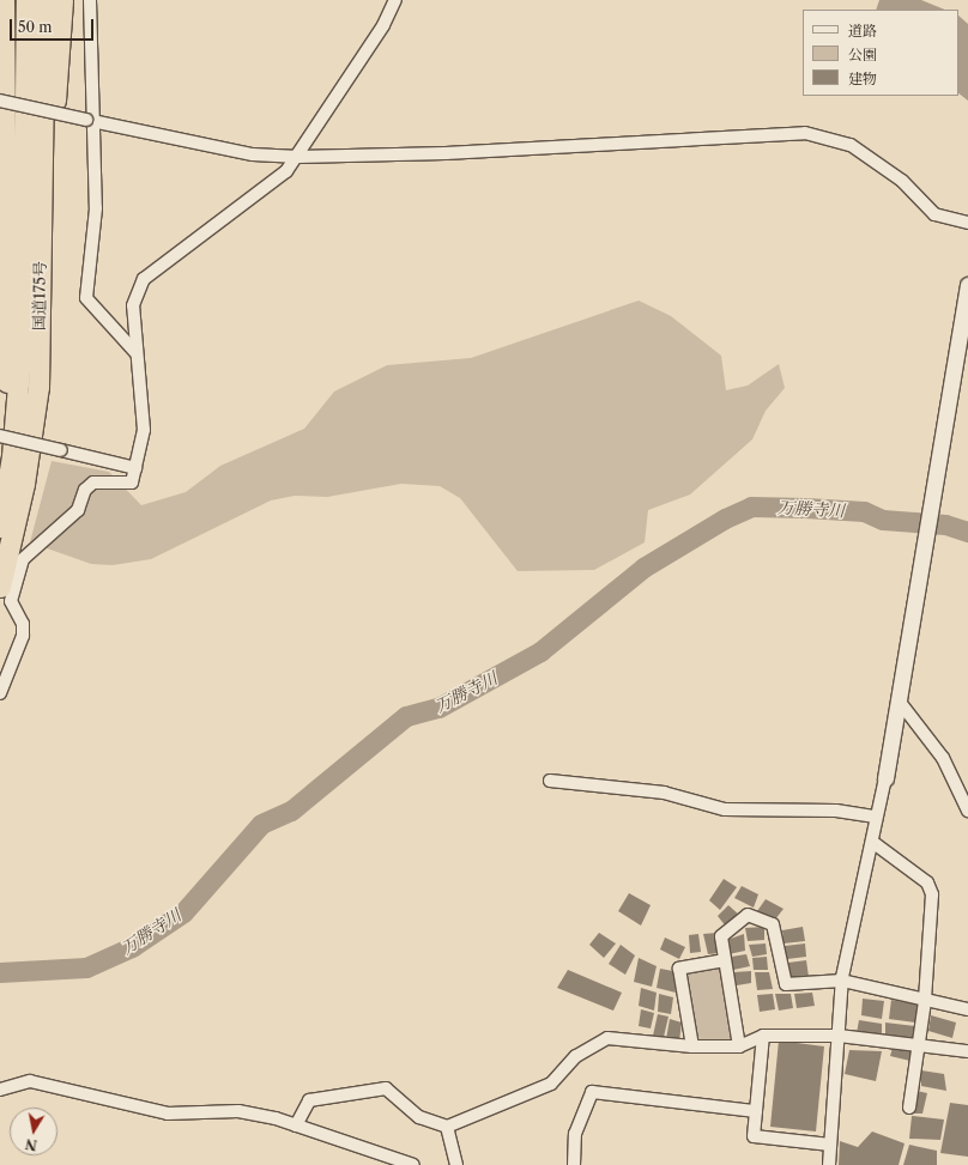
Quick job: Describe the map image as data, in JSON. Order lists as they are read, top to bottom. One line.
{"streets":{"highway":["国道175号"]},"water":["万勝寺川"],"legend":["道路","公園","建物"],"scale_bar":"50 m","north":"bottom"}
